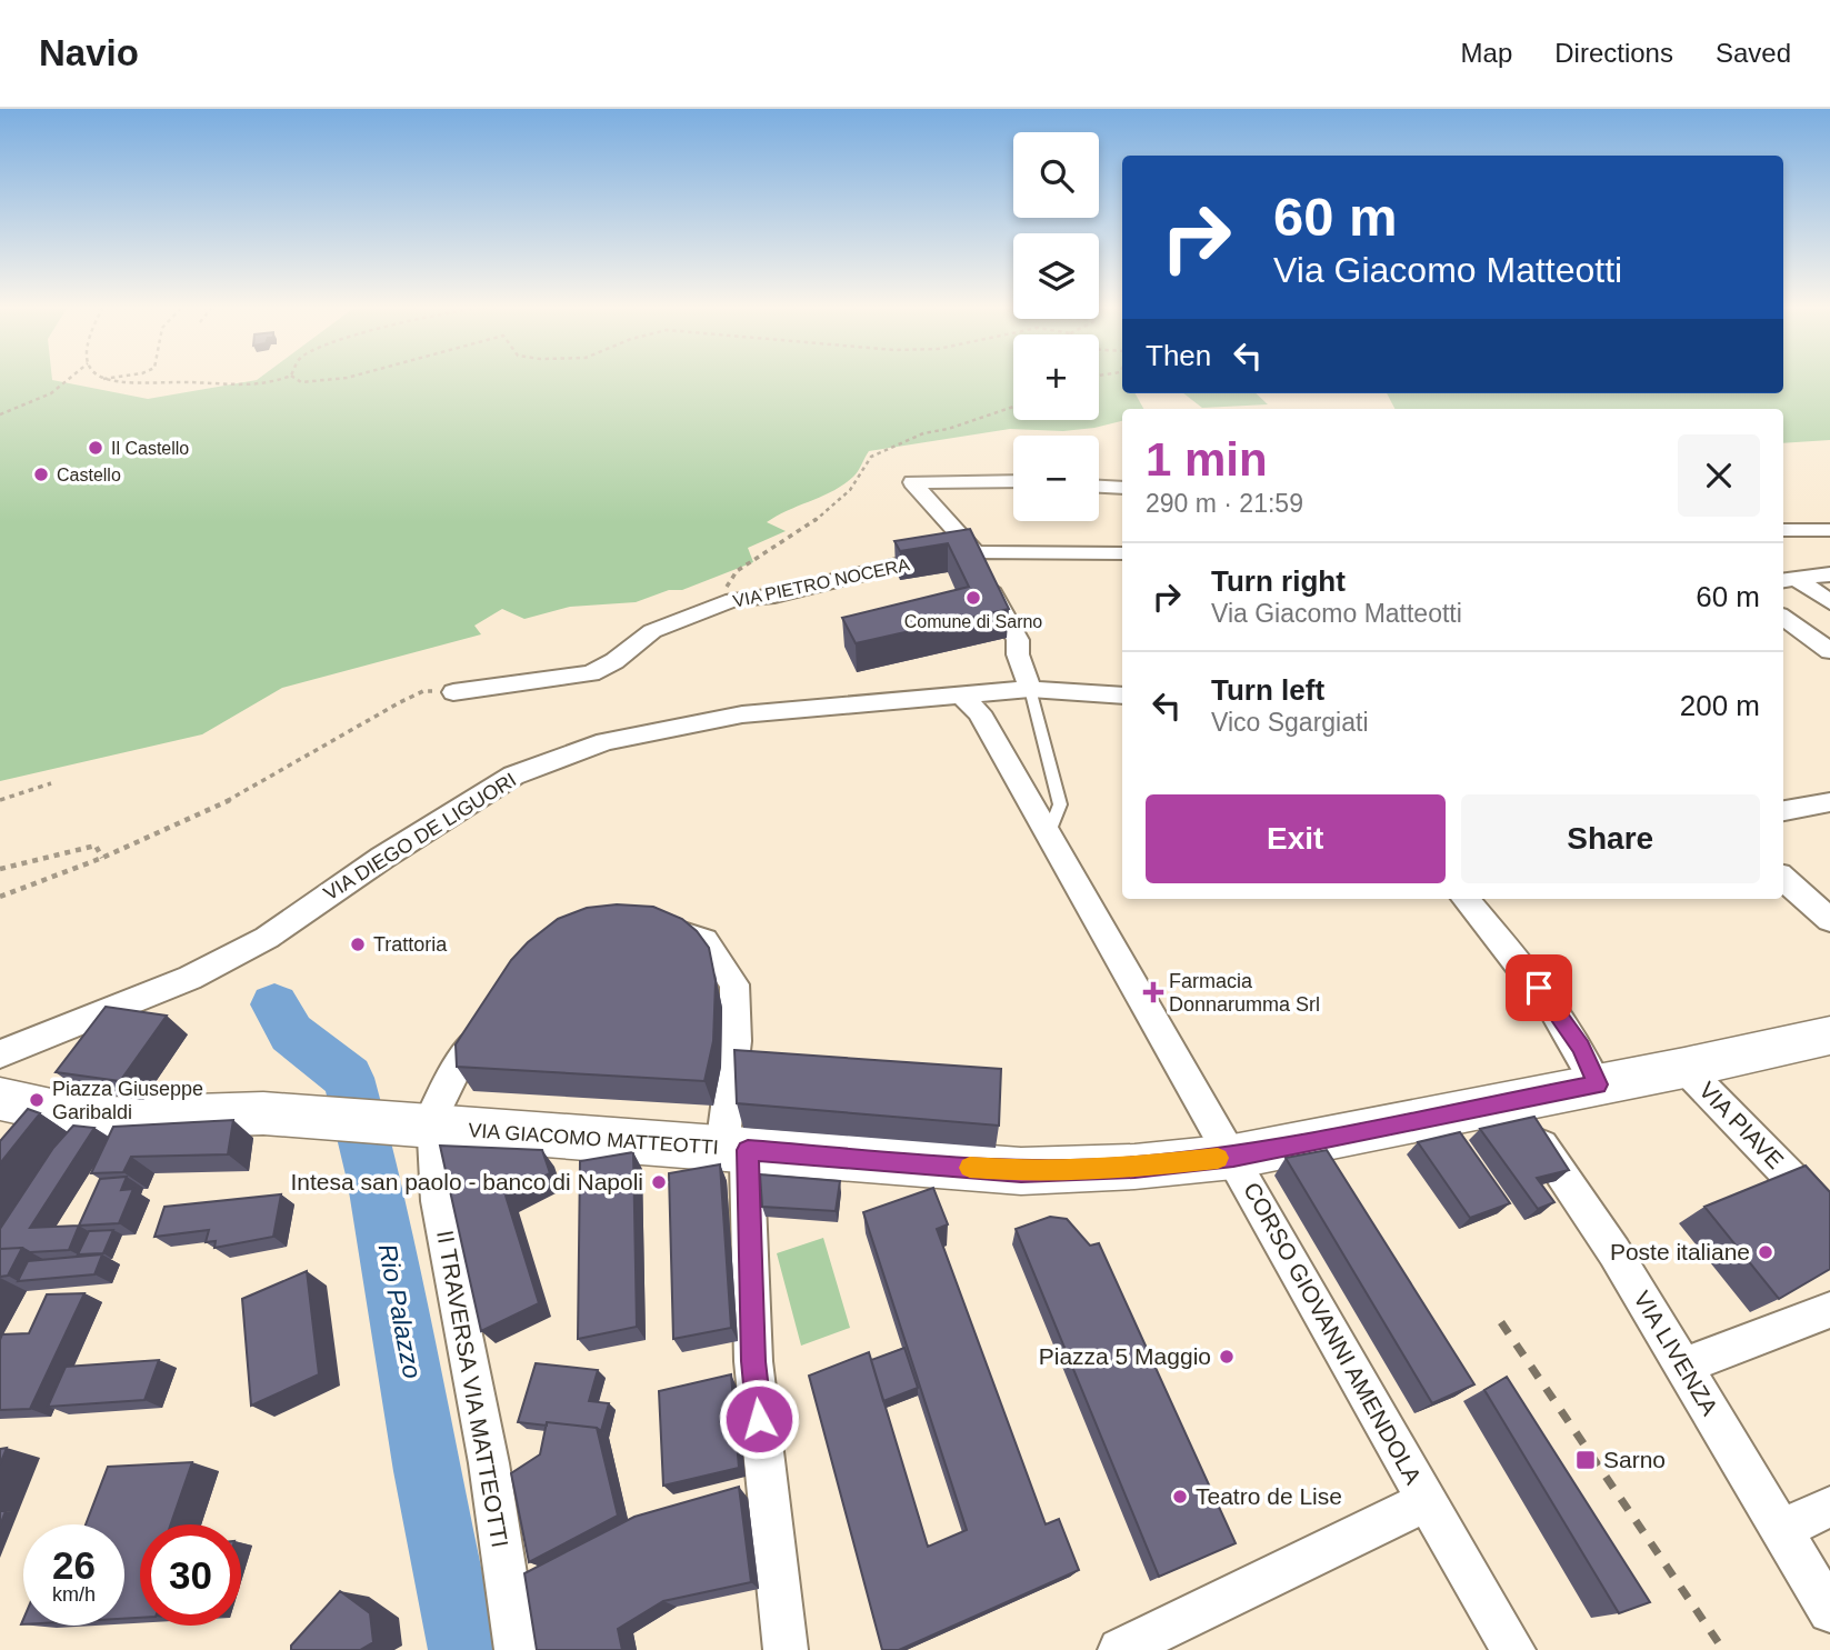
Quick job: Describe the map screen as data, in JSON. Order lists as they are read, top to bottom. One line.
{"streets":{"street":["VIA PIETRO NOCERA","VIA DIEGO DE LIGUORI","VIA PIAVE","VIA GIACOMO MATTEOTTI","CORSO GIOVANNI AMENDOLA","VIA LIVENZA","II TRAVERSA VIA MATTEOTTI"]},"crossings":[["VIA DIEGO DE LIGUORI","CORSO GIOVANNI AMENDOLA"],["VIA PIAVE","VIA GIACOMO MATTEOTTI"],["VIA GIACOMO MATTEOTTI","CORSO GIOVANNI AMENDOLA"],["VIA GIACOMO MATTEOTTI","VIA LIVENZA"],["VIA GIACOMO MATTEOTTI","II TRAVERSA VIA MATTEOTTI"]],"water":["Rio Palazzo"],"places":{"other":["Il Castello","Castello","Comune di Sarno","Trattoria","Piazza Giuseppe Garibaldi","Intesa san paolo - banco di Napoli","Poste italiane","Piazza 5 Maggio","Teatro de Lise"],"health":["Farmacia Donnarumma Srl"],"transit":["Sarno"]},"page":{"header":"Navio","nav":["Map","Directions","Saved"],"map_buttons":["+","−"],"turn":["60 m","Via Giacomo Matteotti"],"then":"Then","heading":["1 min","290 m · 21:59"],"list":[{"name":"Turn right","note":"Via Giacomo Matteotti","value":"60 m"},{"name":"Turn left","note":"Vico Sgargiati","value":"200 m"}],"buttons":["Exit","Share"],"speed":"26 km/h","limit":"30"}}
